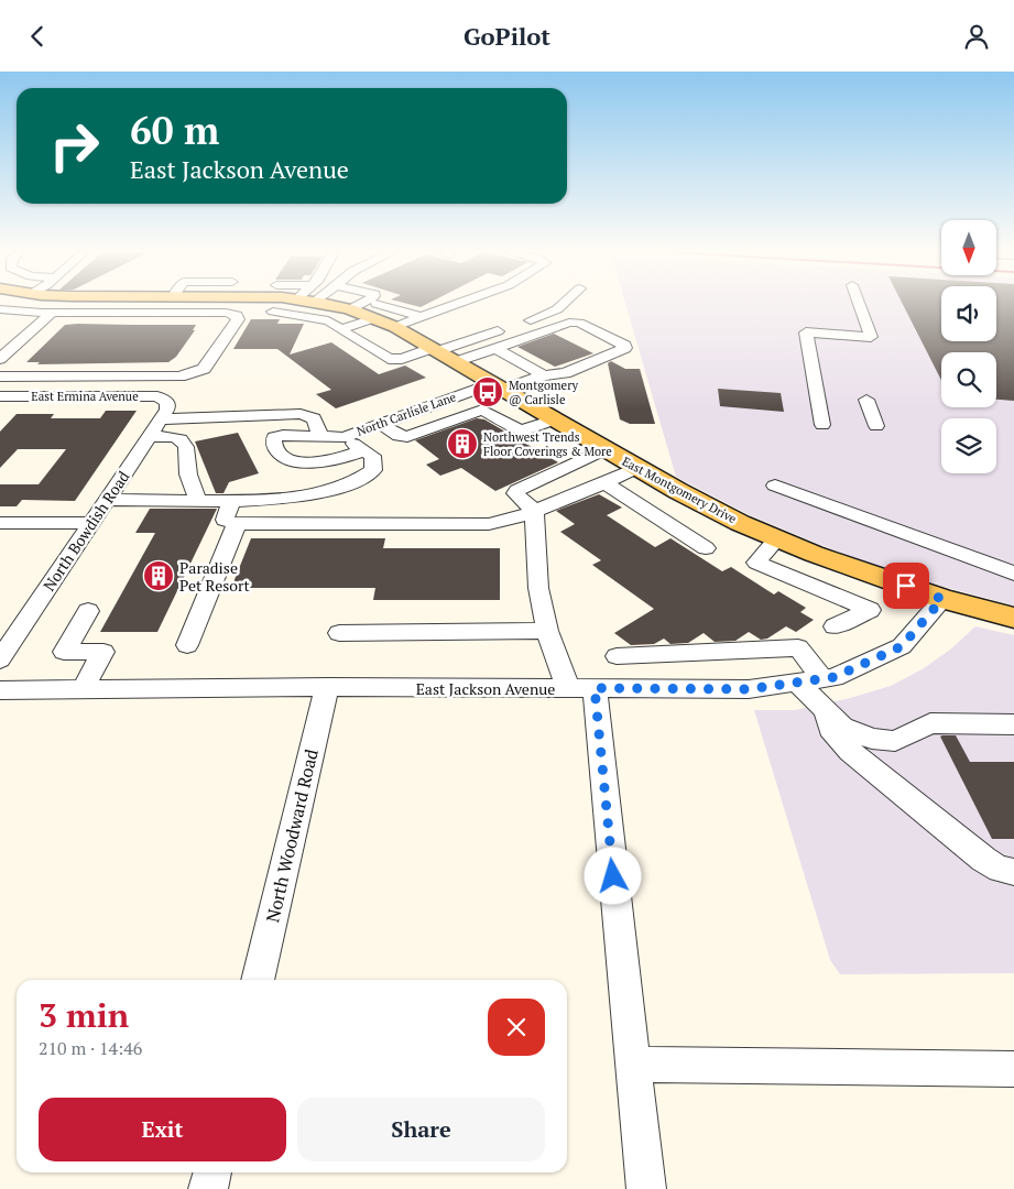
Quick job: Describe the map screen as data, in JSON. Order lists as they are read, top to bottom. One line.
{"streets":{"main road":["East Montgomery Drive"],"street":["East Ermina Avenue","North Carlisle Lane","North Bowdish Road","East Jackson Avenue","North Woodward Road"]},"crossings":[["East Ermina Avenue","North Carlisle Lane"],["East Ermina Avenue","North Bowdish Road"],["North Carlisle Lane","East Montgomery Drive"],["East Montgomery Drive","East Jackson Avenue"],["East Jackson Avenue","North Woodward Road"]],"places":{"bus stop":["Montgomery @ Carlisle"],"building":["Northwest Trends Floor Coverings & More","Paradise Pet Resort"]},"north":"bottom","page":{"header":"GoPilot","turn":["60 m","East Jackson Avenue"],"heading":["3 min","210 m · 14:46"],"buttons":["Exit","Share"]}}
